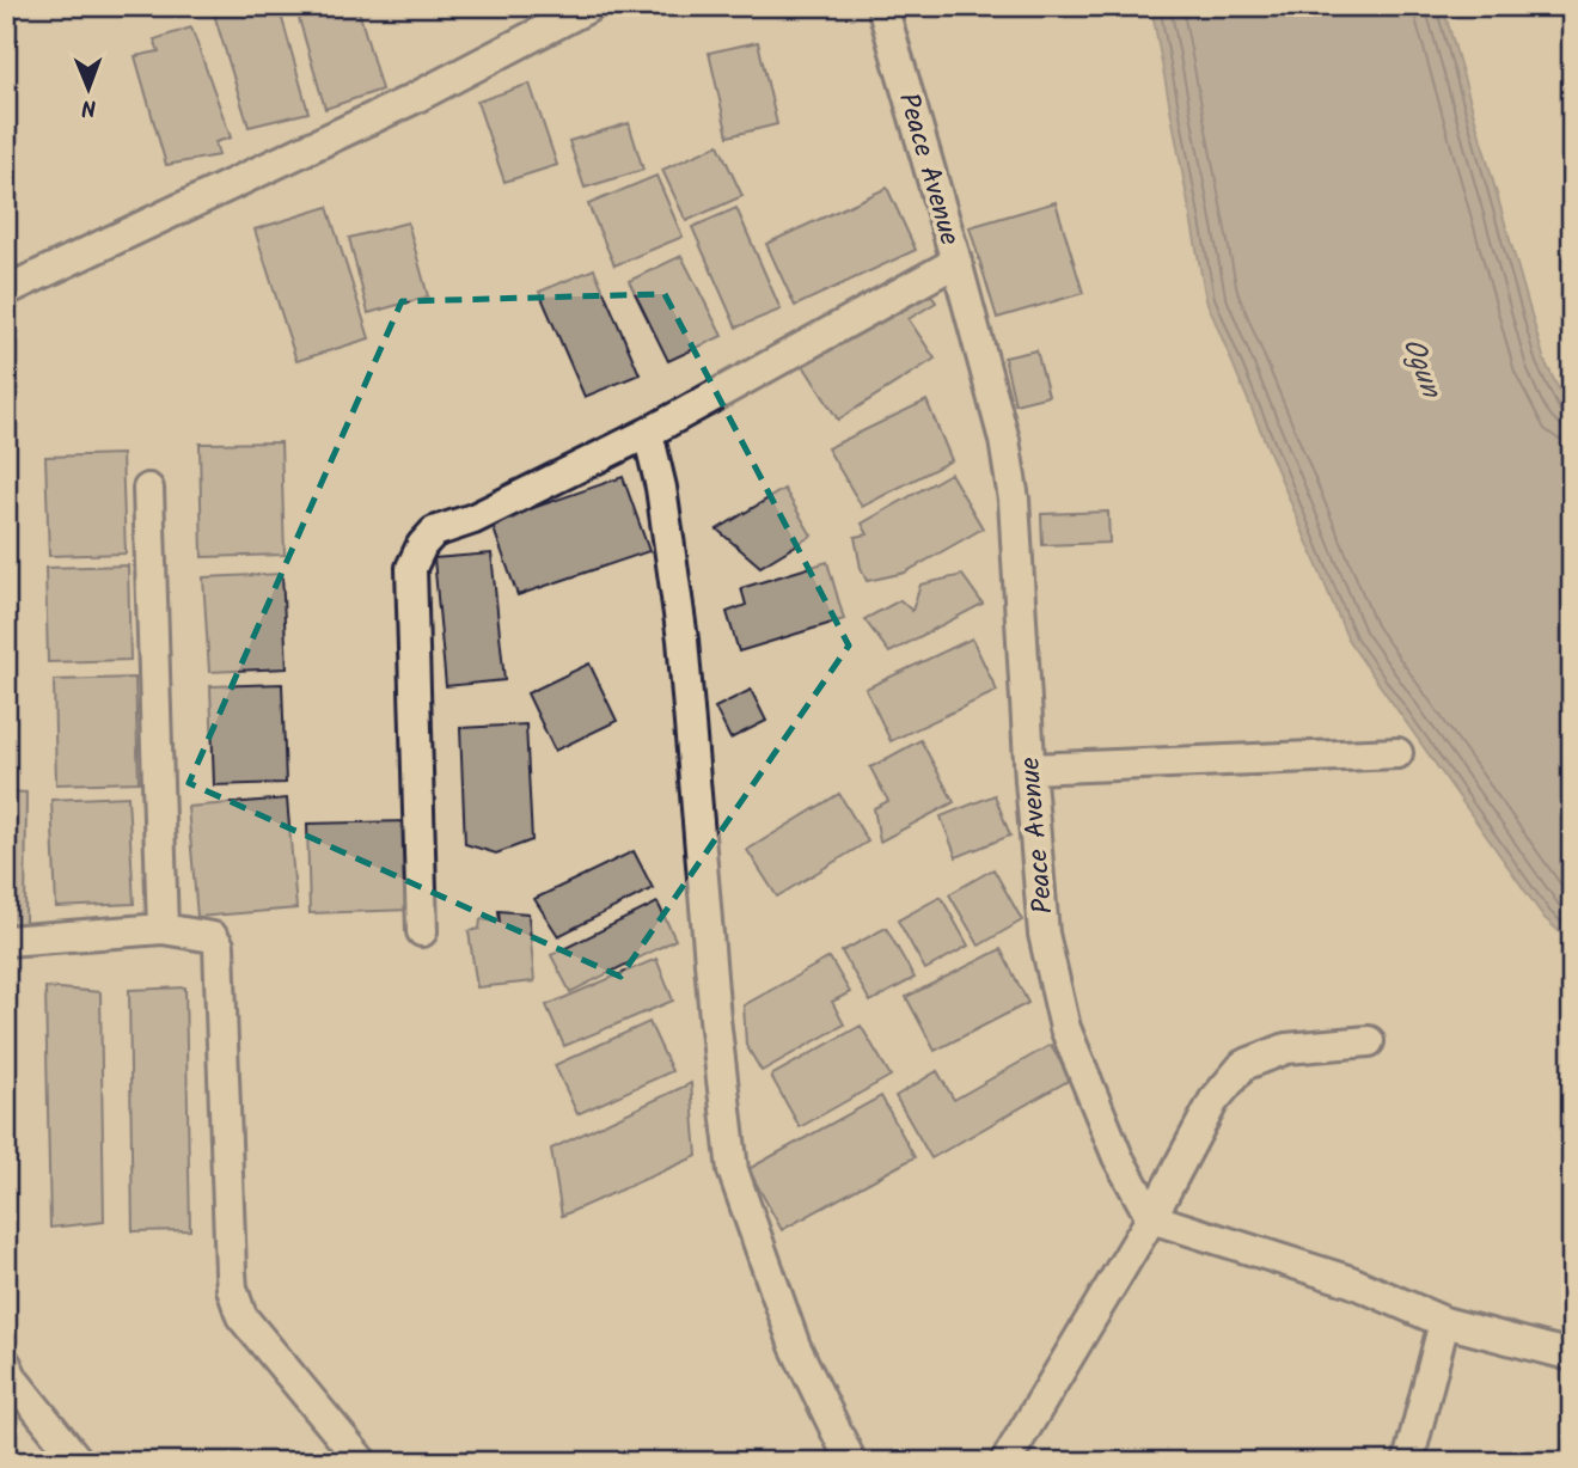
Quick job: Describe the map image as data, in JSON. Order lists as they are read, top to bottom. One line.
{"streets":{"street":["Peace Avenue"]},"water":["Ogun"],"north":"bottom"}
